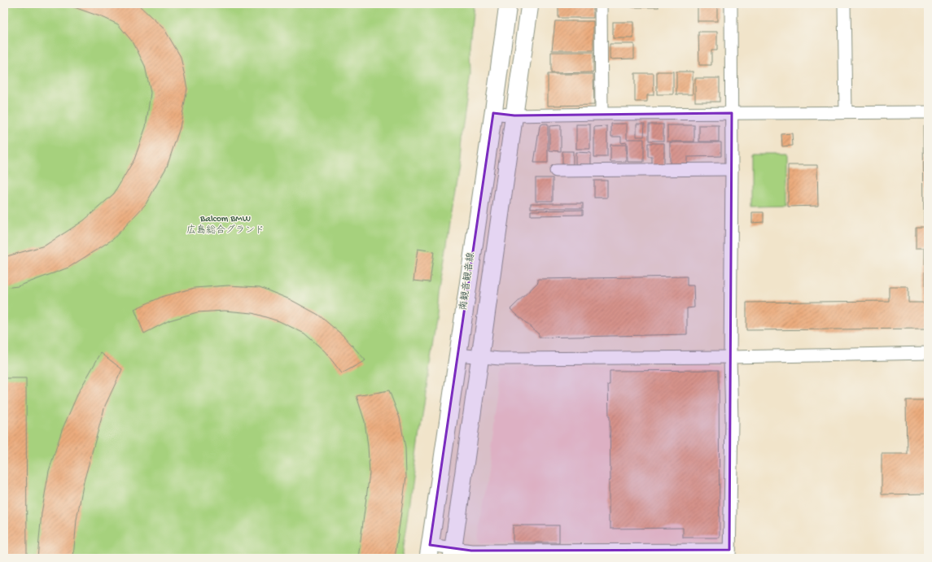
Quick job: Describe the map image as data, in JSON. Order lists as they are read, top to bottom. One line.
{"streets":{"main road":["南観音観音線"]},"parks":["Balcom BMW 広島総合グランド"]}
